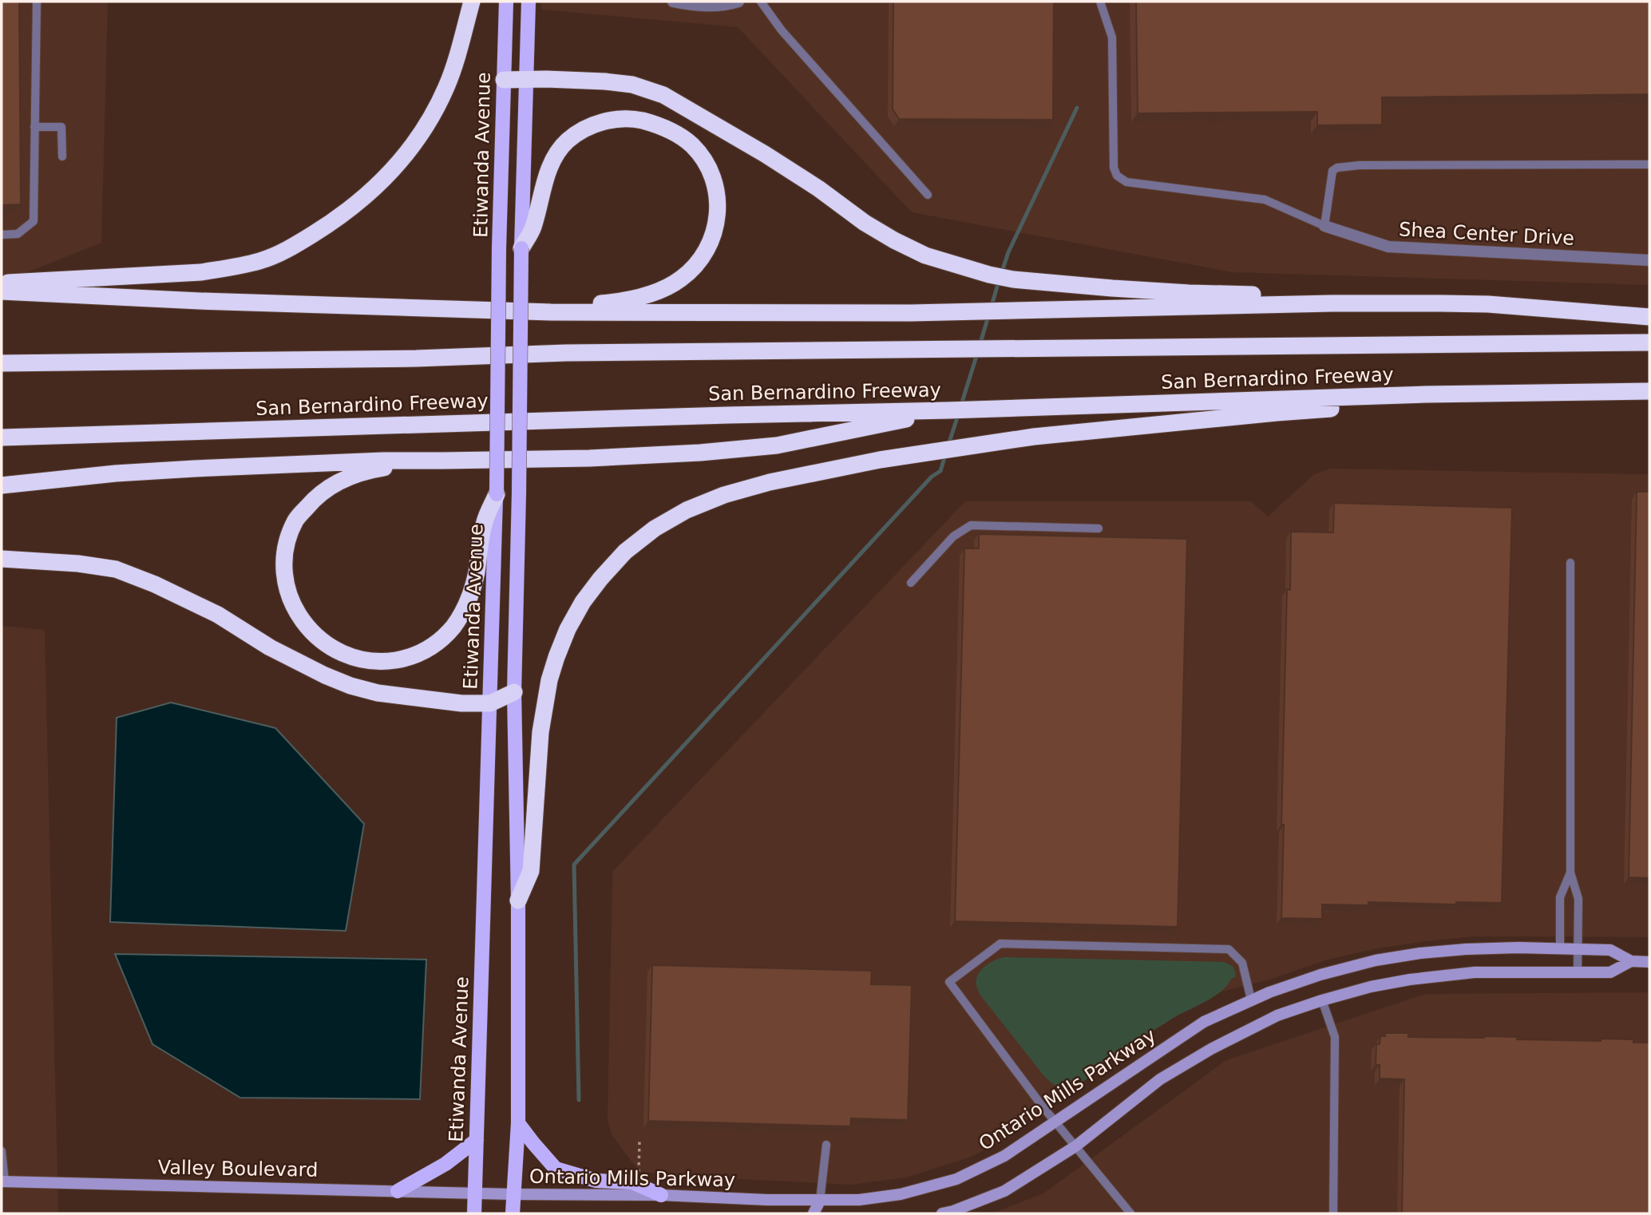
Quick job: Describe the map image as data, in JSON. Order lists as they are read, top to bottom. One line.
{"streets":{"highway":["San Bernardino Freeway"],"main road":["Etiwanda Avenue","Ontario Mills Parkway","Valley Boulevard"],"street":["Shea Center Drive"]},"crossings":[["Etiwanda Avenue","Ontario Mills Parkway"],["Etiwanda Avenue","Valley Boulevard"],["Ontario Mills Parkway","Valley Boulevard"]]}
